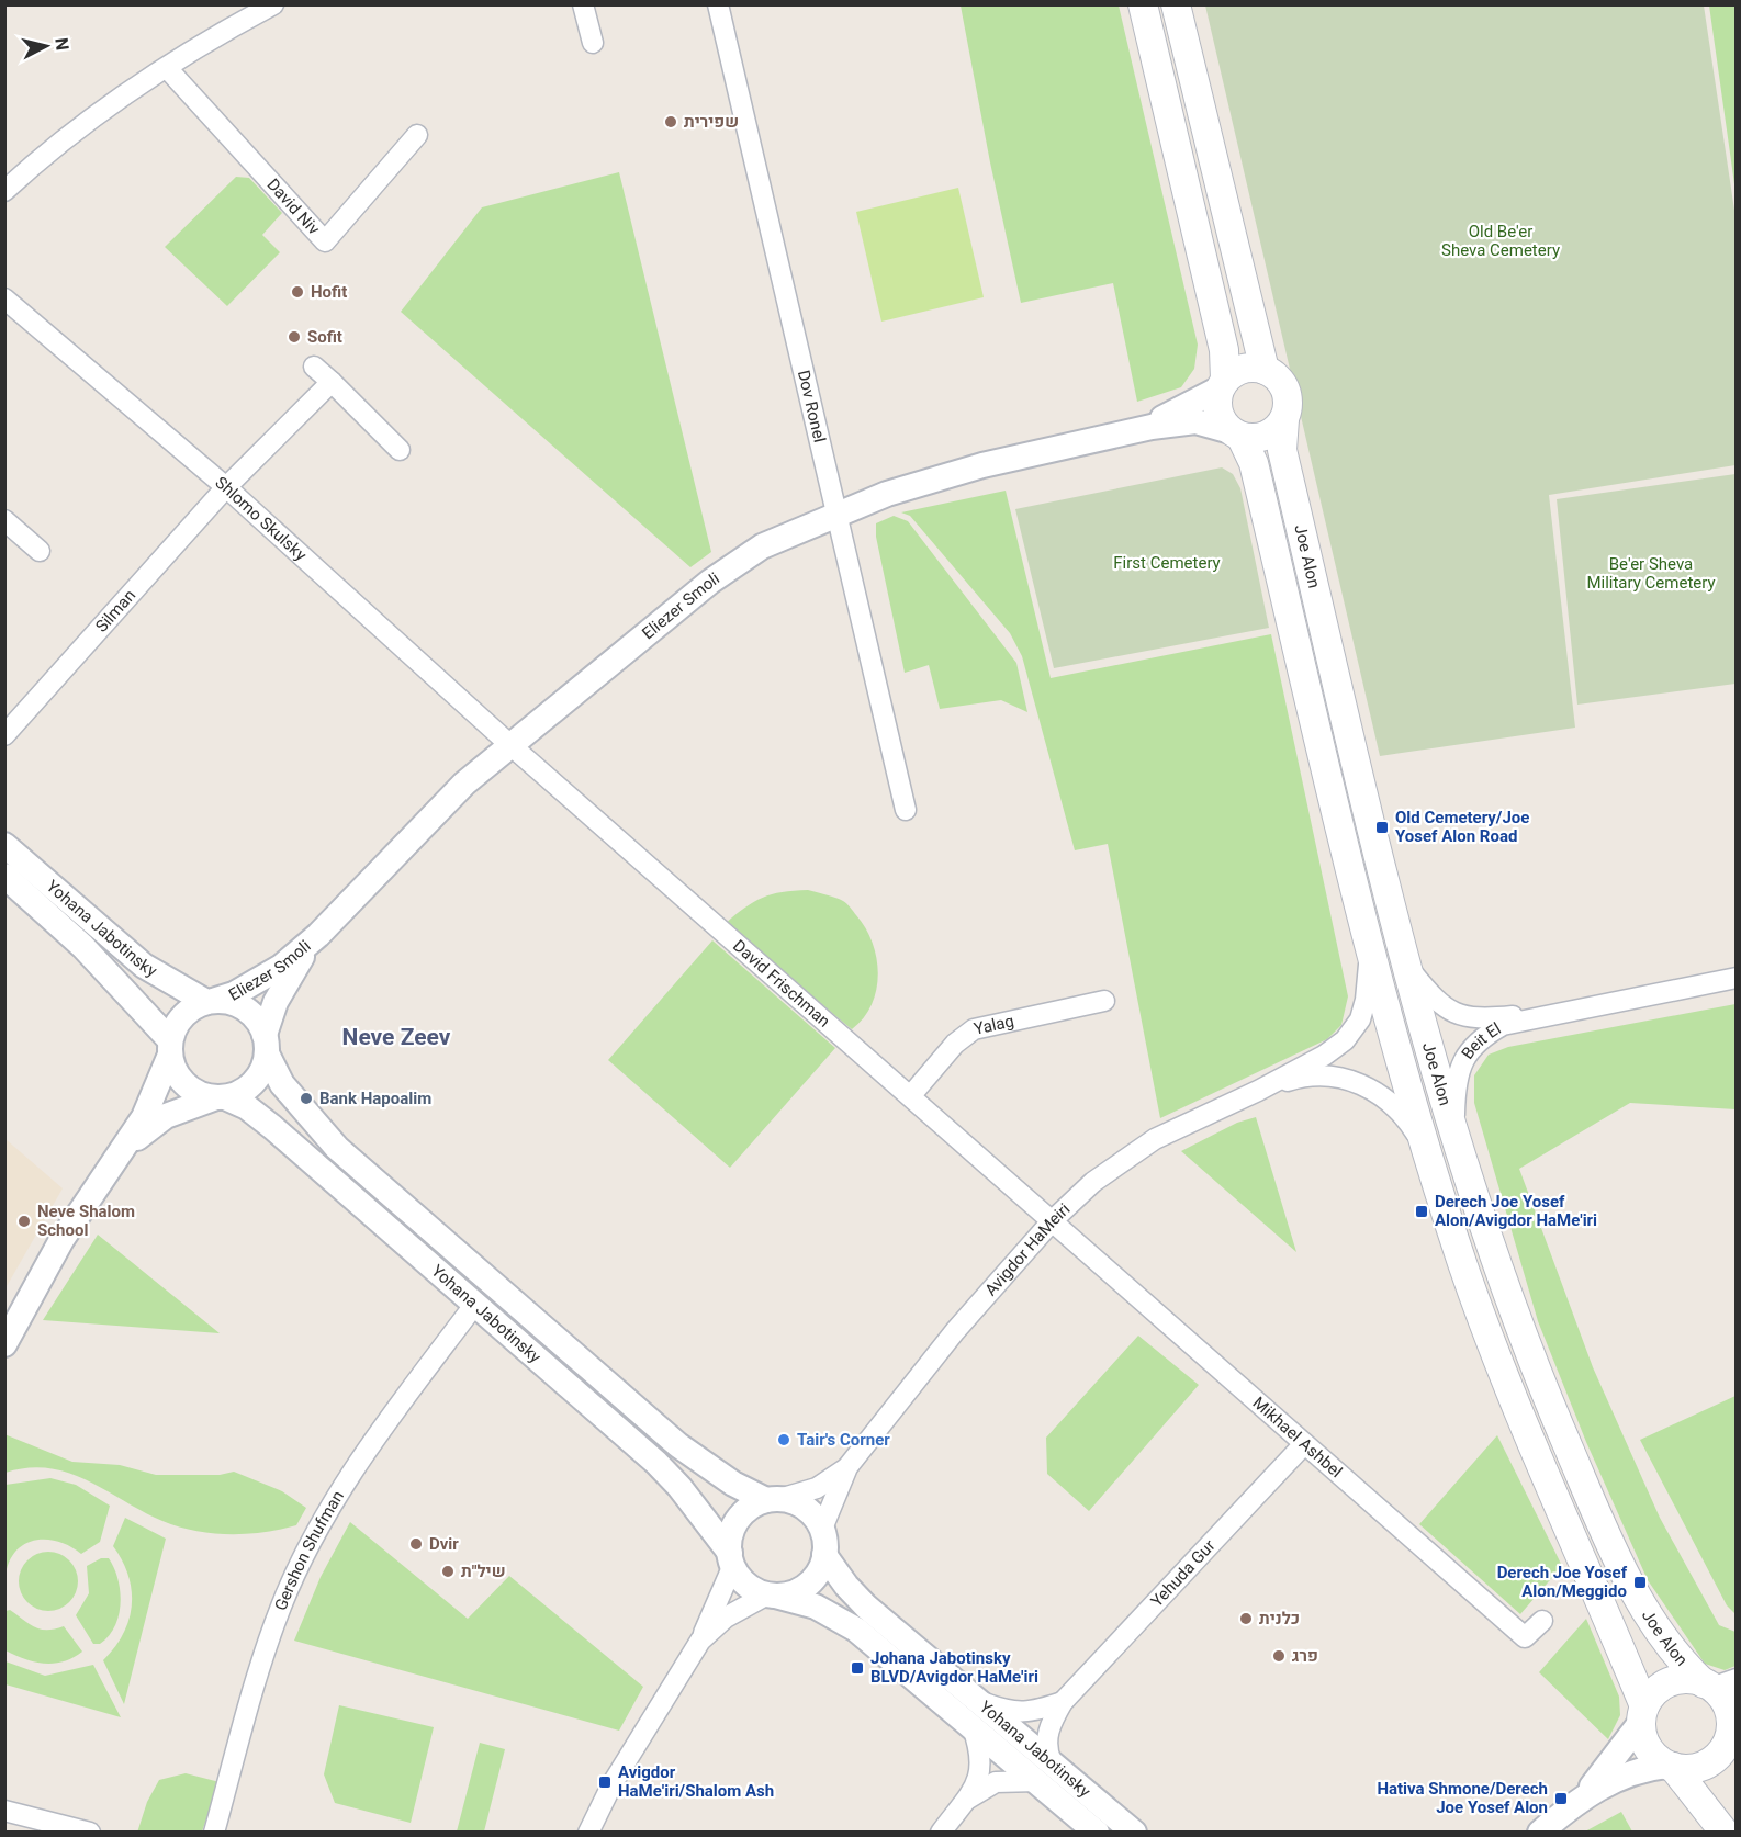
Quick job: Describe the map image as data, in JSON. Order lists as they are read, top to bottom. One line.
{"streets":{"main road":["Joe Alon"],"street":["David Niv","Dov Ronel","Shlomo Skulsky","Eliezer Smoli","Silman","Yohana Jabotinsky","David Frischman","Yalag","Beit El","Avigdor HaMeiri","Mikhael Ashbel","Gershon Shufman","Yehuda Gur"]},"crossings":[["Dov Ronel","Eliezer Smoli"],["Shlomo Skulsky","Eliezer Smoli"],["Shlomo Skulsky","Silman"],["Shlomo Skulsky","David Frischman"],["Joe Alon","Eliezer Smoli"],["Joe Alon","Beit El"],["Joe Alon","Avigdor HaMeiri"],["Eliezer Smoli","Yohana Jabotinsky"],["Eliezer Smoli","David Frischman"],["Yohana Jabotinsky","Avigdor HaMeiri"],["Yohana Jabotinsky","Gershon Shufman"],["Yohana Jabotinsky","Yehuda Gur"],["David Frischman","Yalag"],["David Frischman","Avigdor HaMeiri"],["David Frischman","Mikhael Ashbel"],["Avigdor HaMeiri","Mikhael Ashbel"],["Mikhael Ashbel","Yehuda Gur"]],"districts":["Neve Zeev"],"parks":["Old Be'er Sheva Cemetery","First Cemetery","Be'er Sheva Military Cemetery"],"places":{"other":["שפירית","Hofit","Sofit","Bank Hapoalim","Neve Shalom School","Tair's Corner","Dvir","שיל\"ת","כלנית","פרג"],"transit":["Old Cemetery/Joe Yosef Alon Road","Derech Joe Yosef Alon/Avigdor HaMe'iri","Derech Joe Yosef Alon/Meggido","Johana Jabotinsky BLVD/Avigdor HaMe'iri","Avigdor HaMe'iri/Shalom Ash","Hativa Shmone/Derech Joe Yosef Alon"]},"north":"right"}
